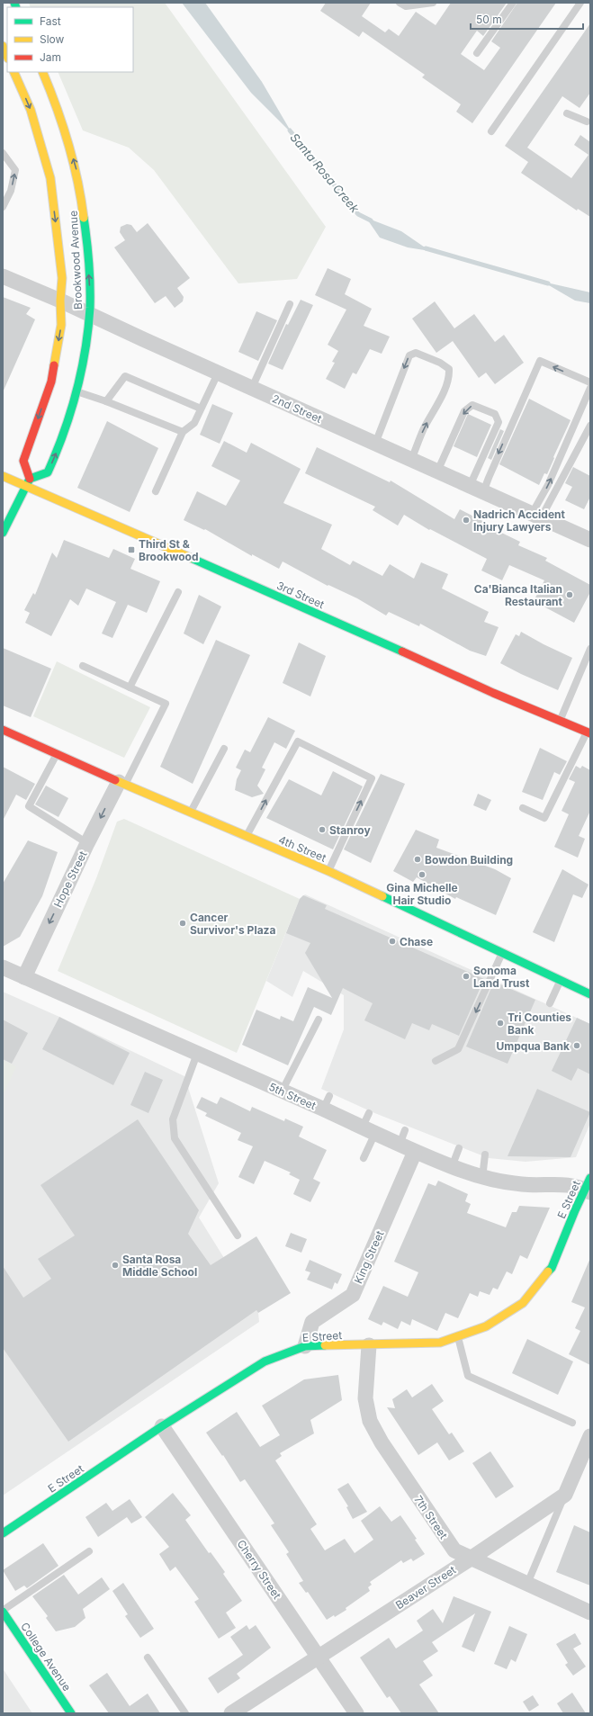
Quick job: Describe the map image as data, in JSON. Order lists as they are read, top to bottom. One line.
{"streets":{"street":["Brookwood Avenue","2nd Street","3rd Street","4th Street","Hope Street","5th Street","E Street","King Street","7th Street","Cherry Street","Beaver Street","College Avenue"]},"crossings":[["Brookwood Avenue","2nd Street"],["4th Street","Hope Street"],["Hope Street","5th Street"],["5th Street","E Street"],["5th Street","King Street"],["E Street","King Street"],["E Street","7th Street"],["E Street","Cherry Street"],["7th Street","Beaver Street"],["Cherry Street","Beaver Street"]],"one_way":["Hope Street"],"water":["Santa Rosa Creek"],"places":{"other":["Nadrich Accident Injury Lawyers","Ca'Bianca Italian Restaurant","Stanroy","Bowdon Building","Gina Michelle Hair Studio","Cancer Survivor's Plaza","Chase","Sonoma Land Trust","Tri Counties Bank","Umpqua Bank","Santa Rosa Middle School"],"transit":["Third St & Brookwood"]},"legend":["Fast","Slow","Jam"],"scale_bar":"50 m"}
